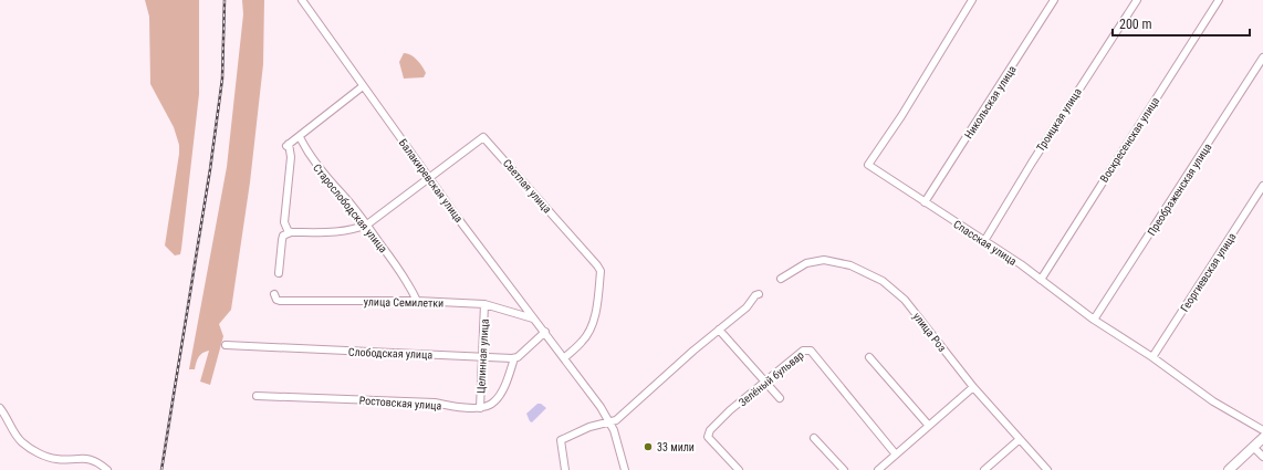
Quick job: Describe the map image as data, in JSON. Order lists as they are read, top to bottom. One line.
{"streets":{"street":["Никольская улица","Троицкая улица","Воскресенская улица","Балакиревская улица","Светлая улица","Преображенская улица","Старослободская улица","Спасская улица","Георгиевская улица","улица Семилетки","улица Роз","Слободская улица","Целинная улица","Зелёный бульвар","Ростовская улица"]},"crossings":[["Никольская улица","Спасская улица"],["Троицкая улица","Спасская улица"],["Воскресенская улица","Спасская улица"],["Балакиревская улица","Светлая улица"],["Балакиревская улица","улица Семилетки"],["Светлая улица","Старослободская улица"],["Преображенская улица","Спасская улица"],["Старослободская улица","улица Семилетки"],["Спасская улица","Георгиевская улица"],["улица Семилетки","Целинная улица"],["Слободская улица","Целинная улица"],["Целинная улица","Ростовская улица"]],"places":["33 мили"],"scale_bar":"200 m"}
